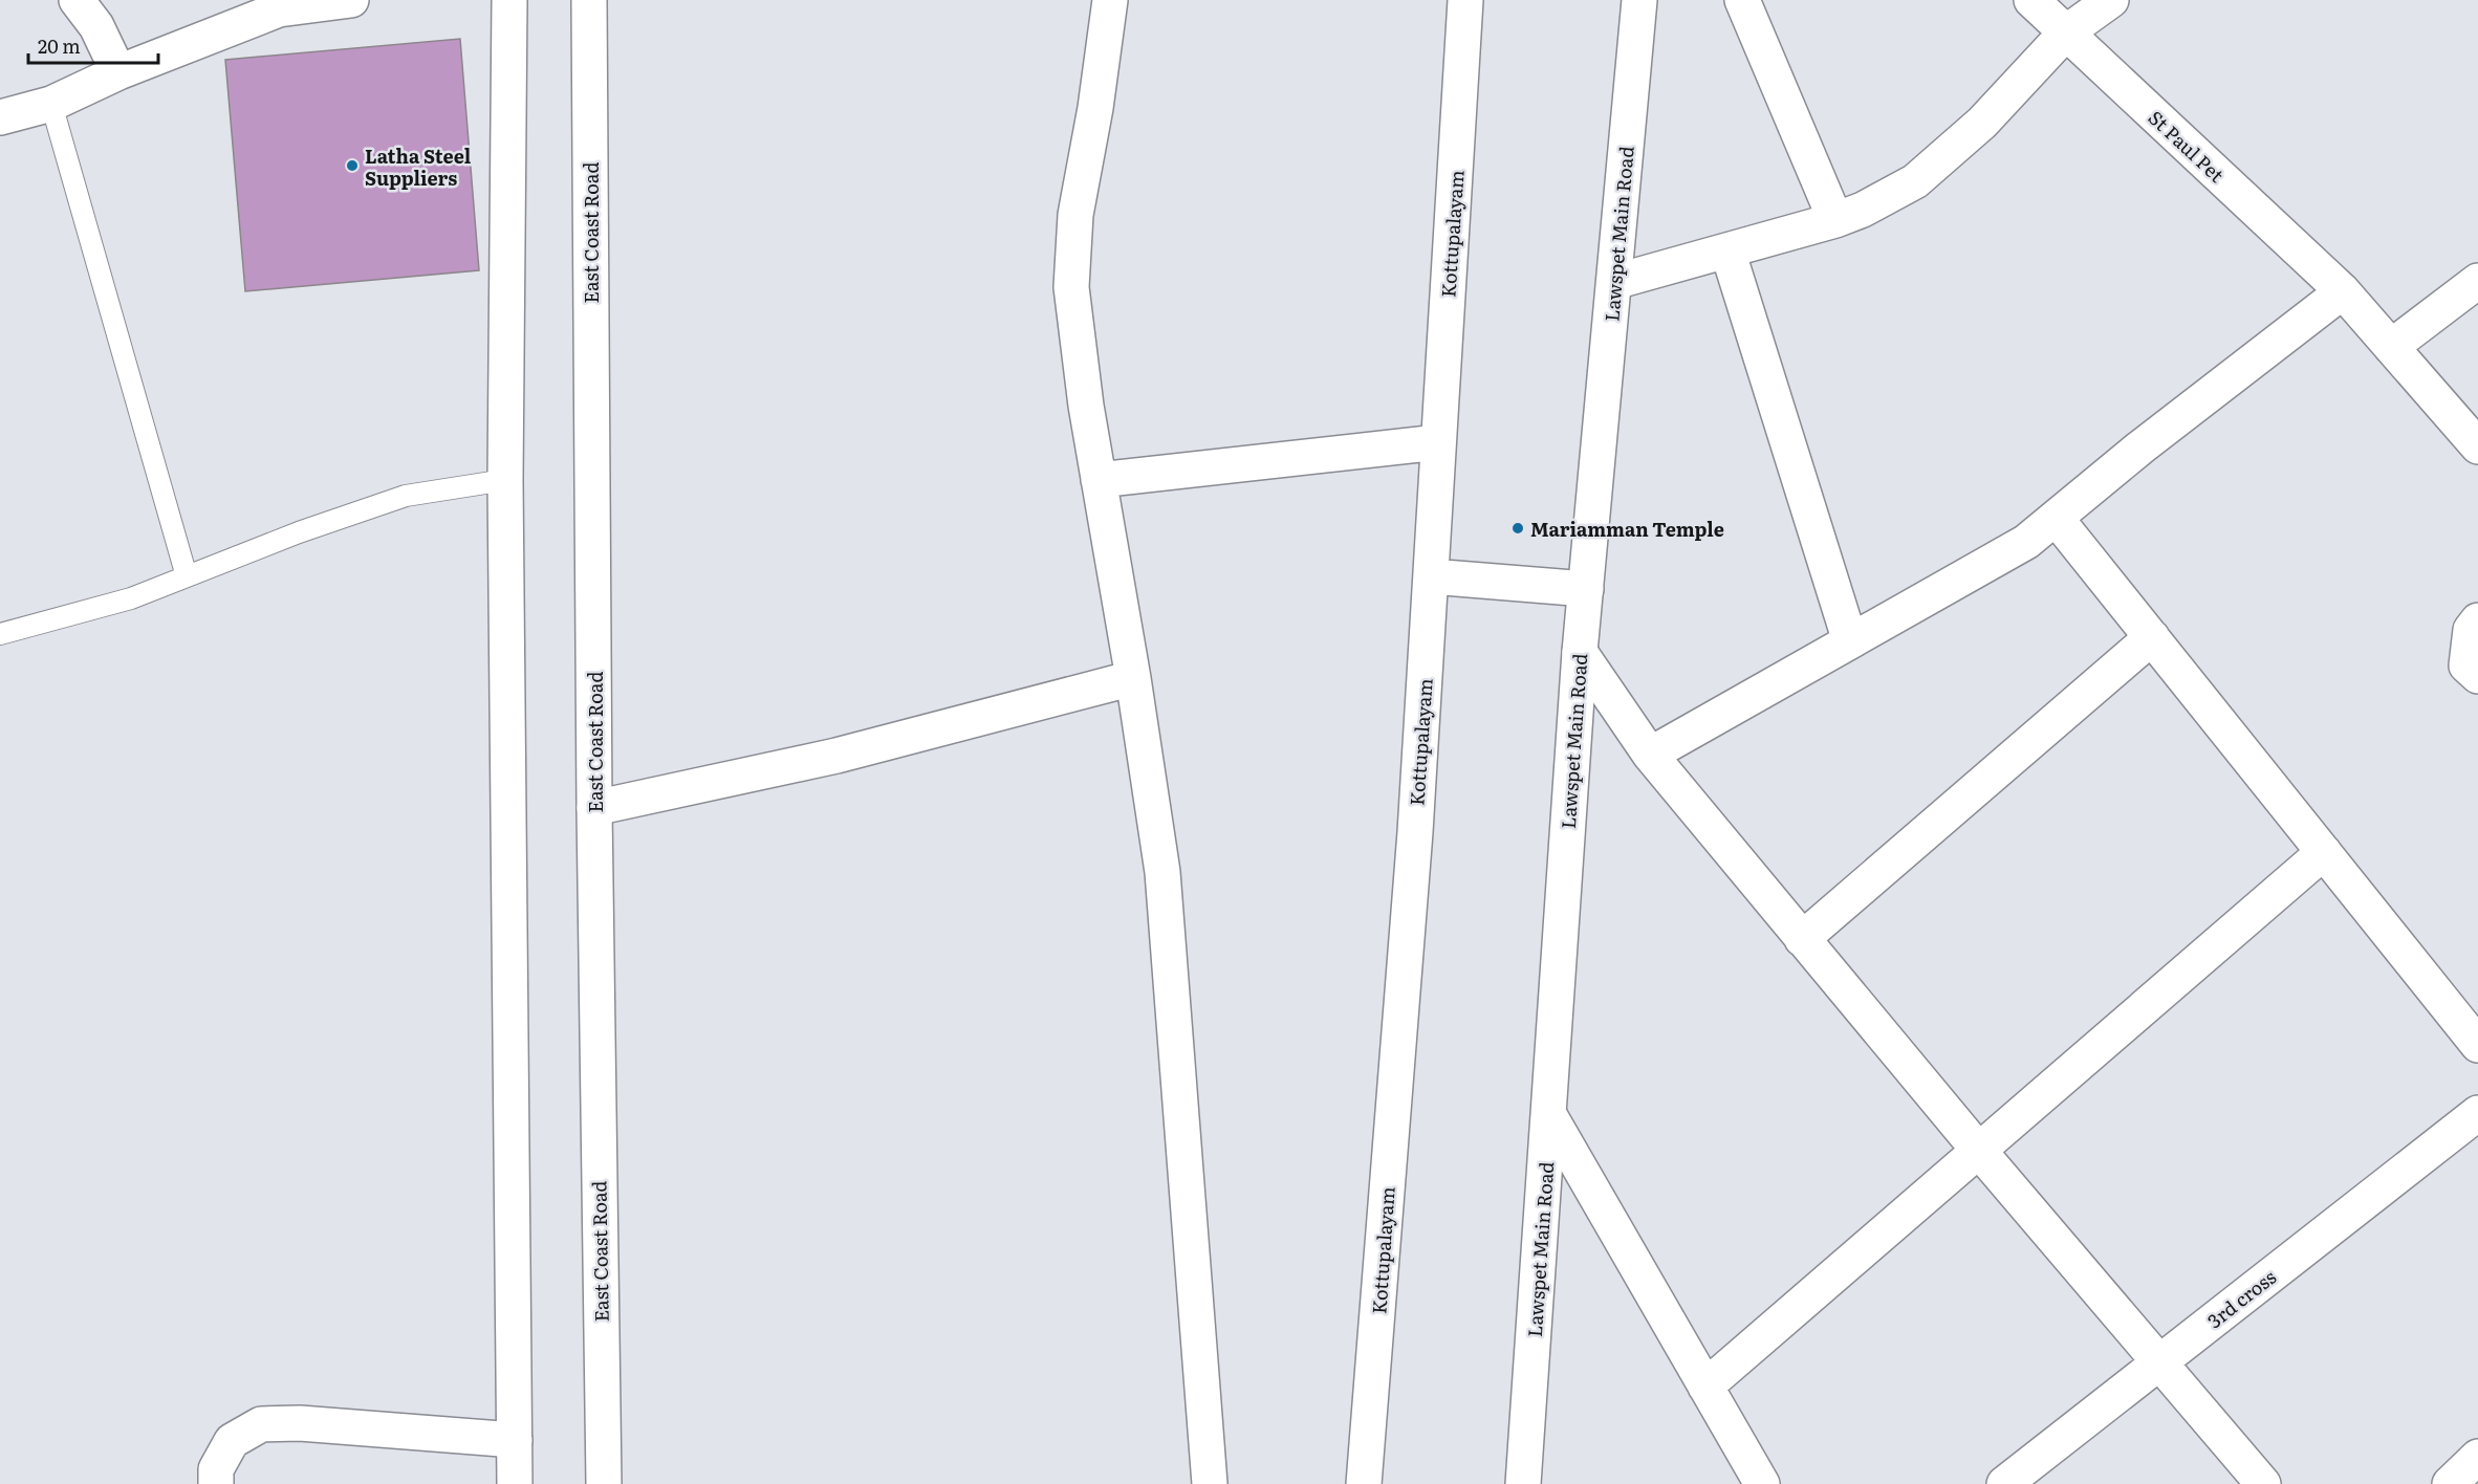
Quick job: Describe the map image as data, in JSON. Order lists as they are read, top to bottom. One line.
{"streets":{"main road":["St Paul Pet","East Coast Road","Kottupalayam","Lawspet Main Road","3rd cross"]},"places":["Latha Steel Suppliers","Mariamman Temple"],"scale_bar":"20 m"}
